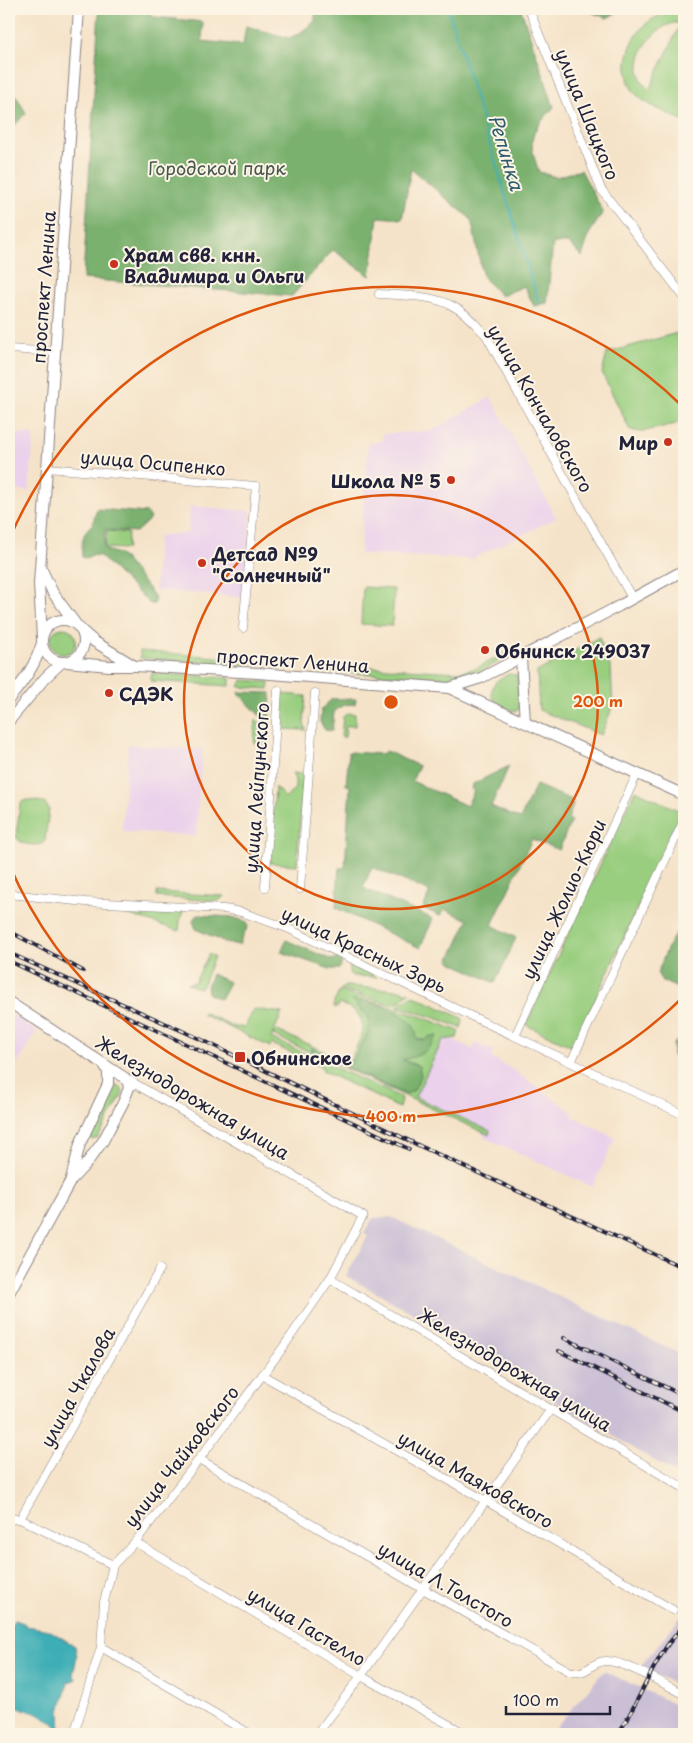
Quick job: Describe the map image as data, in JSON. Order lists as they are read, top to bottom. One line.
{"streets":{"main road":["проспект Ленина","Железнодорожная улица"],"street":["улица Шацкого","улица Кончаловского","улица Осипенко","улица Лейпунского","улица Жолио-Кюри","улица Красных Зорь","улица Чкалова","улица Чайковского","улица Маяковского","улица Л.Толстого","улица Гастелло"]},"crossings":[["проспект Ленина","улица Осипенко"],["улица Жолио-Кюри","улица Красных Зорь"],["Железнодорожная улица","улица Чайковского"],["улица Чайковского","улица Маяковского"],["улица Чайковского","улица Л.Толстого"],["улица Чайковского","улица Гастелло"]],"water":["Репинка"],"parks":["Городской парк"],"places":{"other":["Храм свв. кнн. Владимира и Ольги","Мир","Школа № 5","Детсад №9 \"Солнечный\"","Обнинск 249037","СДЭК"],"transit":["Обнинское"]},"scale_bar":"100 m","rings":["200 m","400 m"]}
